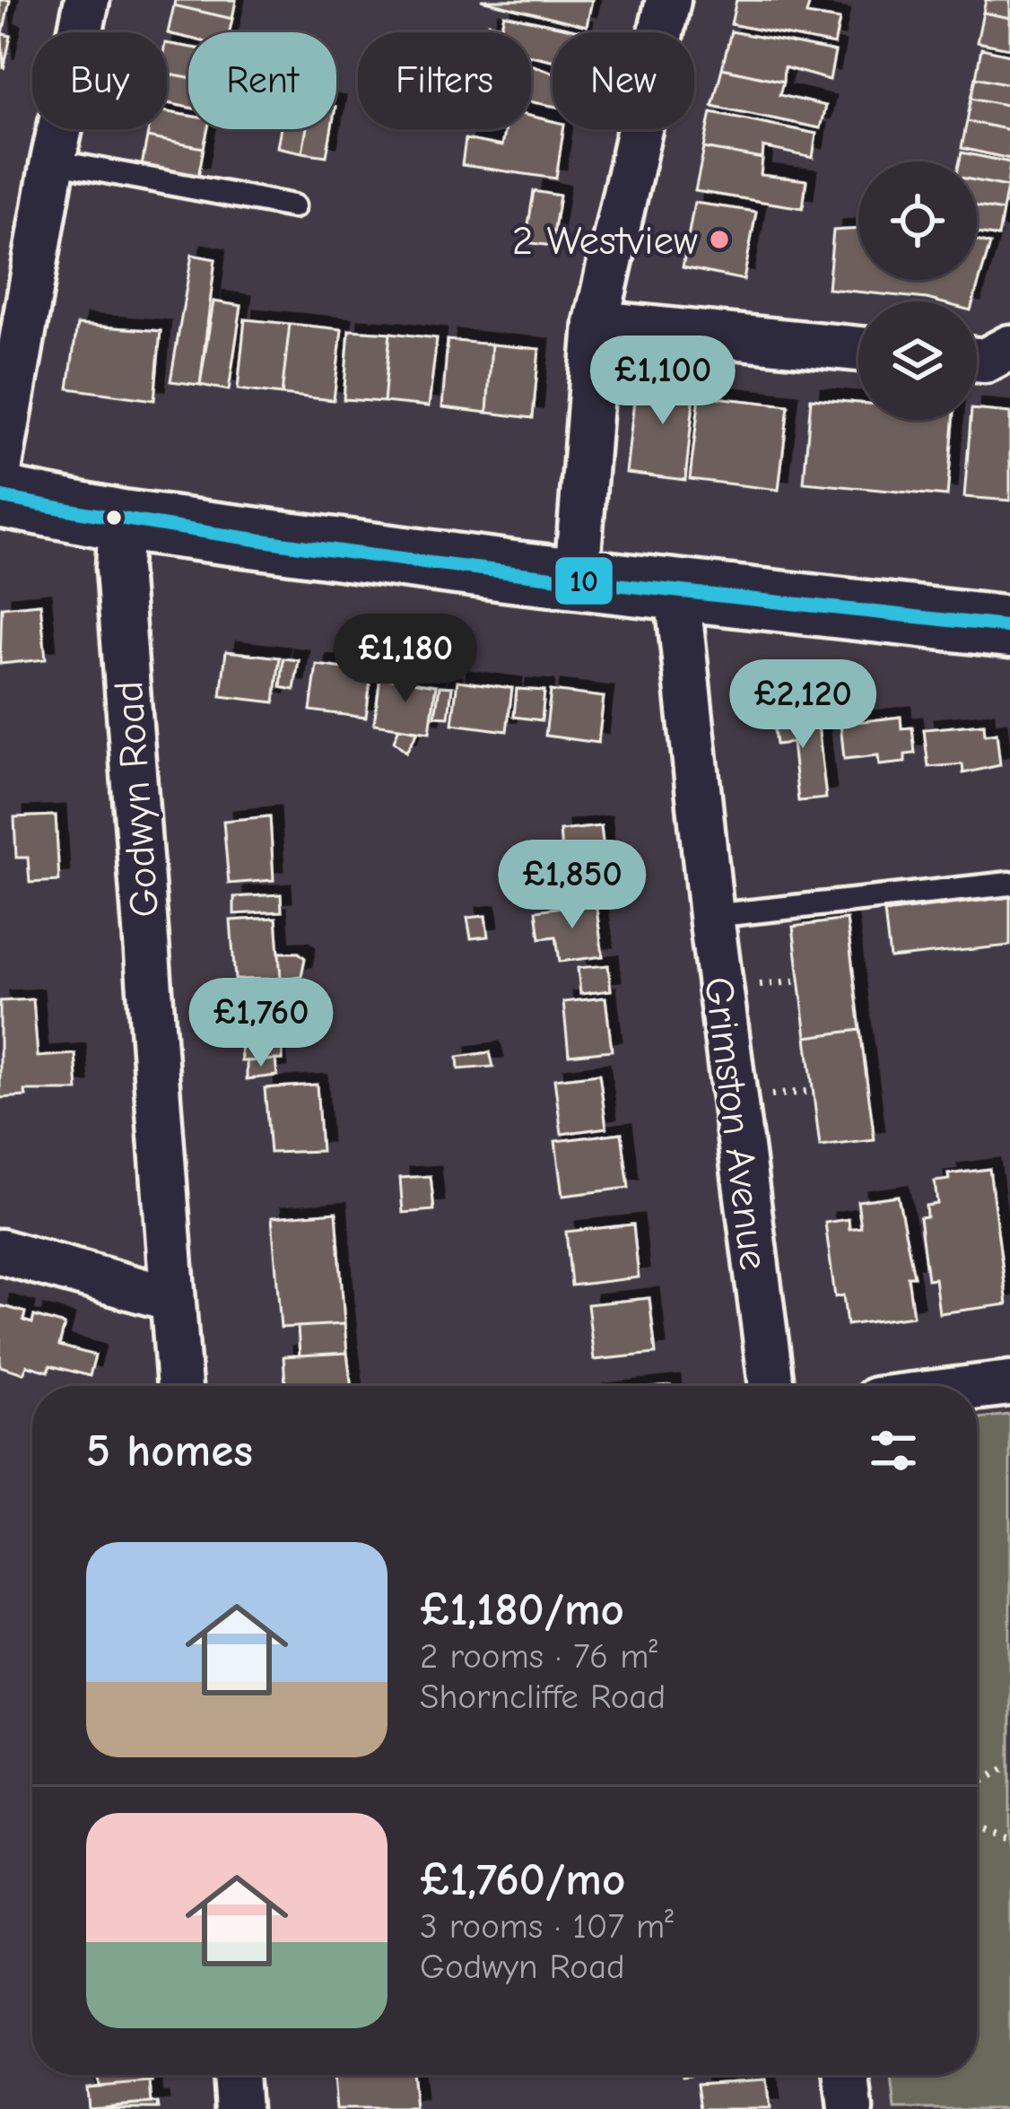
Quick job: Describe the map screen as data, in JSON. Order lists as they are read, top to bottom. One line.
{"streets":{"street":["Godwyn Road","Grimston Avenue"]},"places":["2 Westview"],"lines":["transit line 10"],"page":{"chip":["Buy","Rent","Filters","New"],"price":["£1,100","£1,180","£2,120","£1,850","£1,760"],"heading":"5 homes","list":[{"name":"£1,180/mo","note":"2 rooms · 76 m² · Shorncliffe Road"},{"name":"£1,760/mo","note":"3 rooms · 107 m² · Godwyn Road"}]}}
